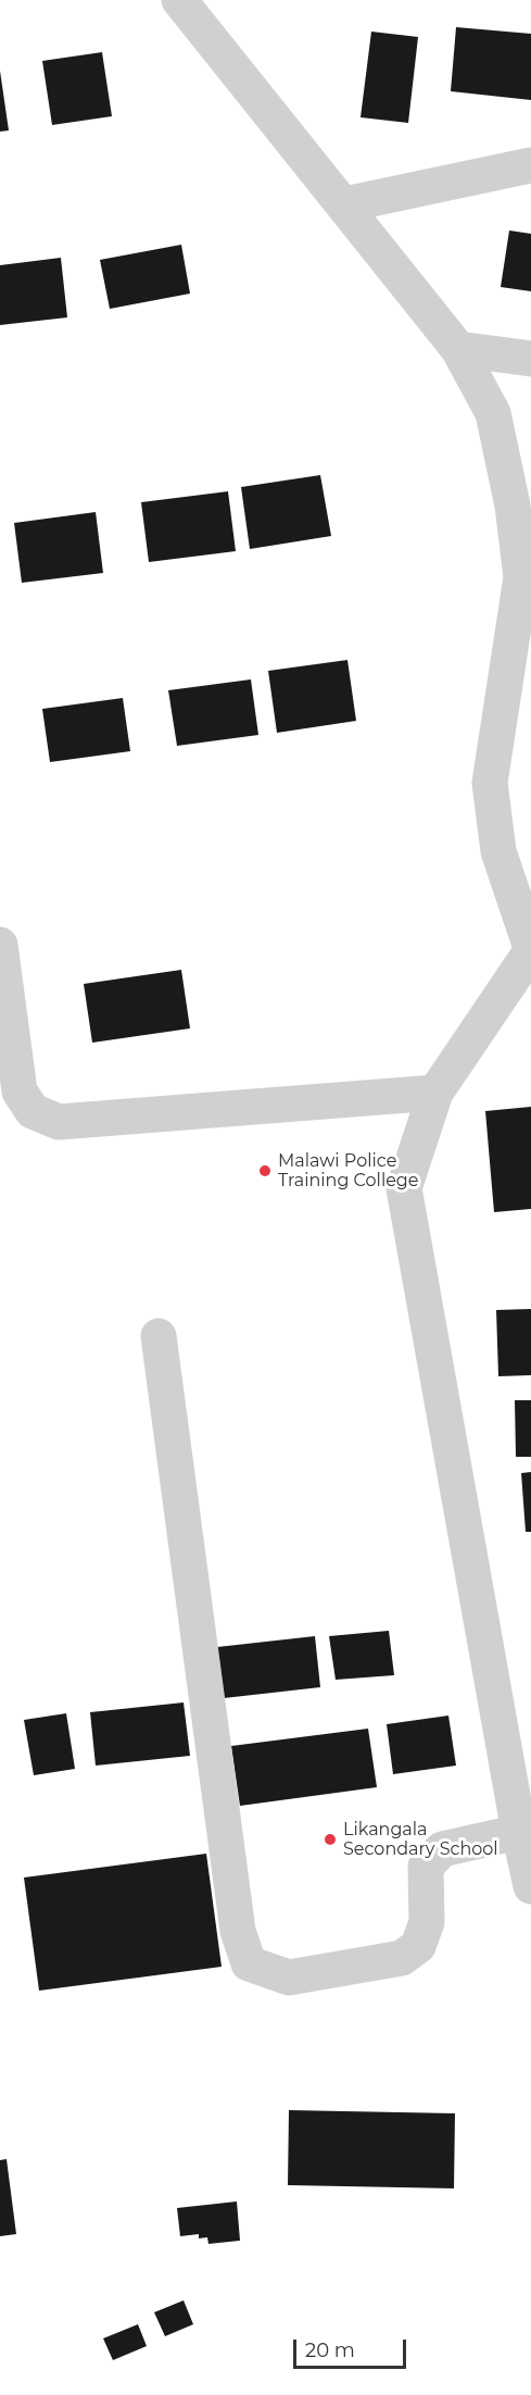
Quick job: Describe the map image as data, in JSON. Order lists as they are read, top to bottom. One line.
{"places":["Malawi Police Training College","Likangala Secondary School"],"scale_bar":"20 m"}
